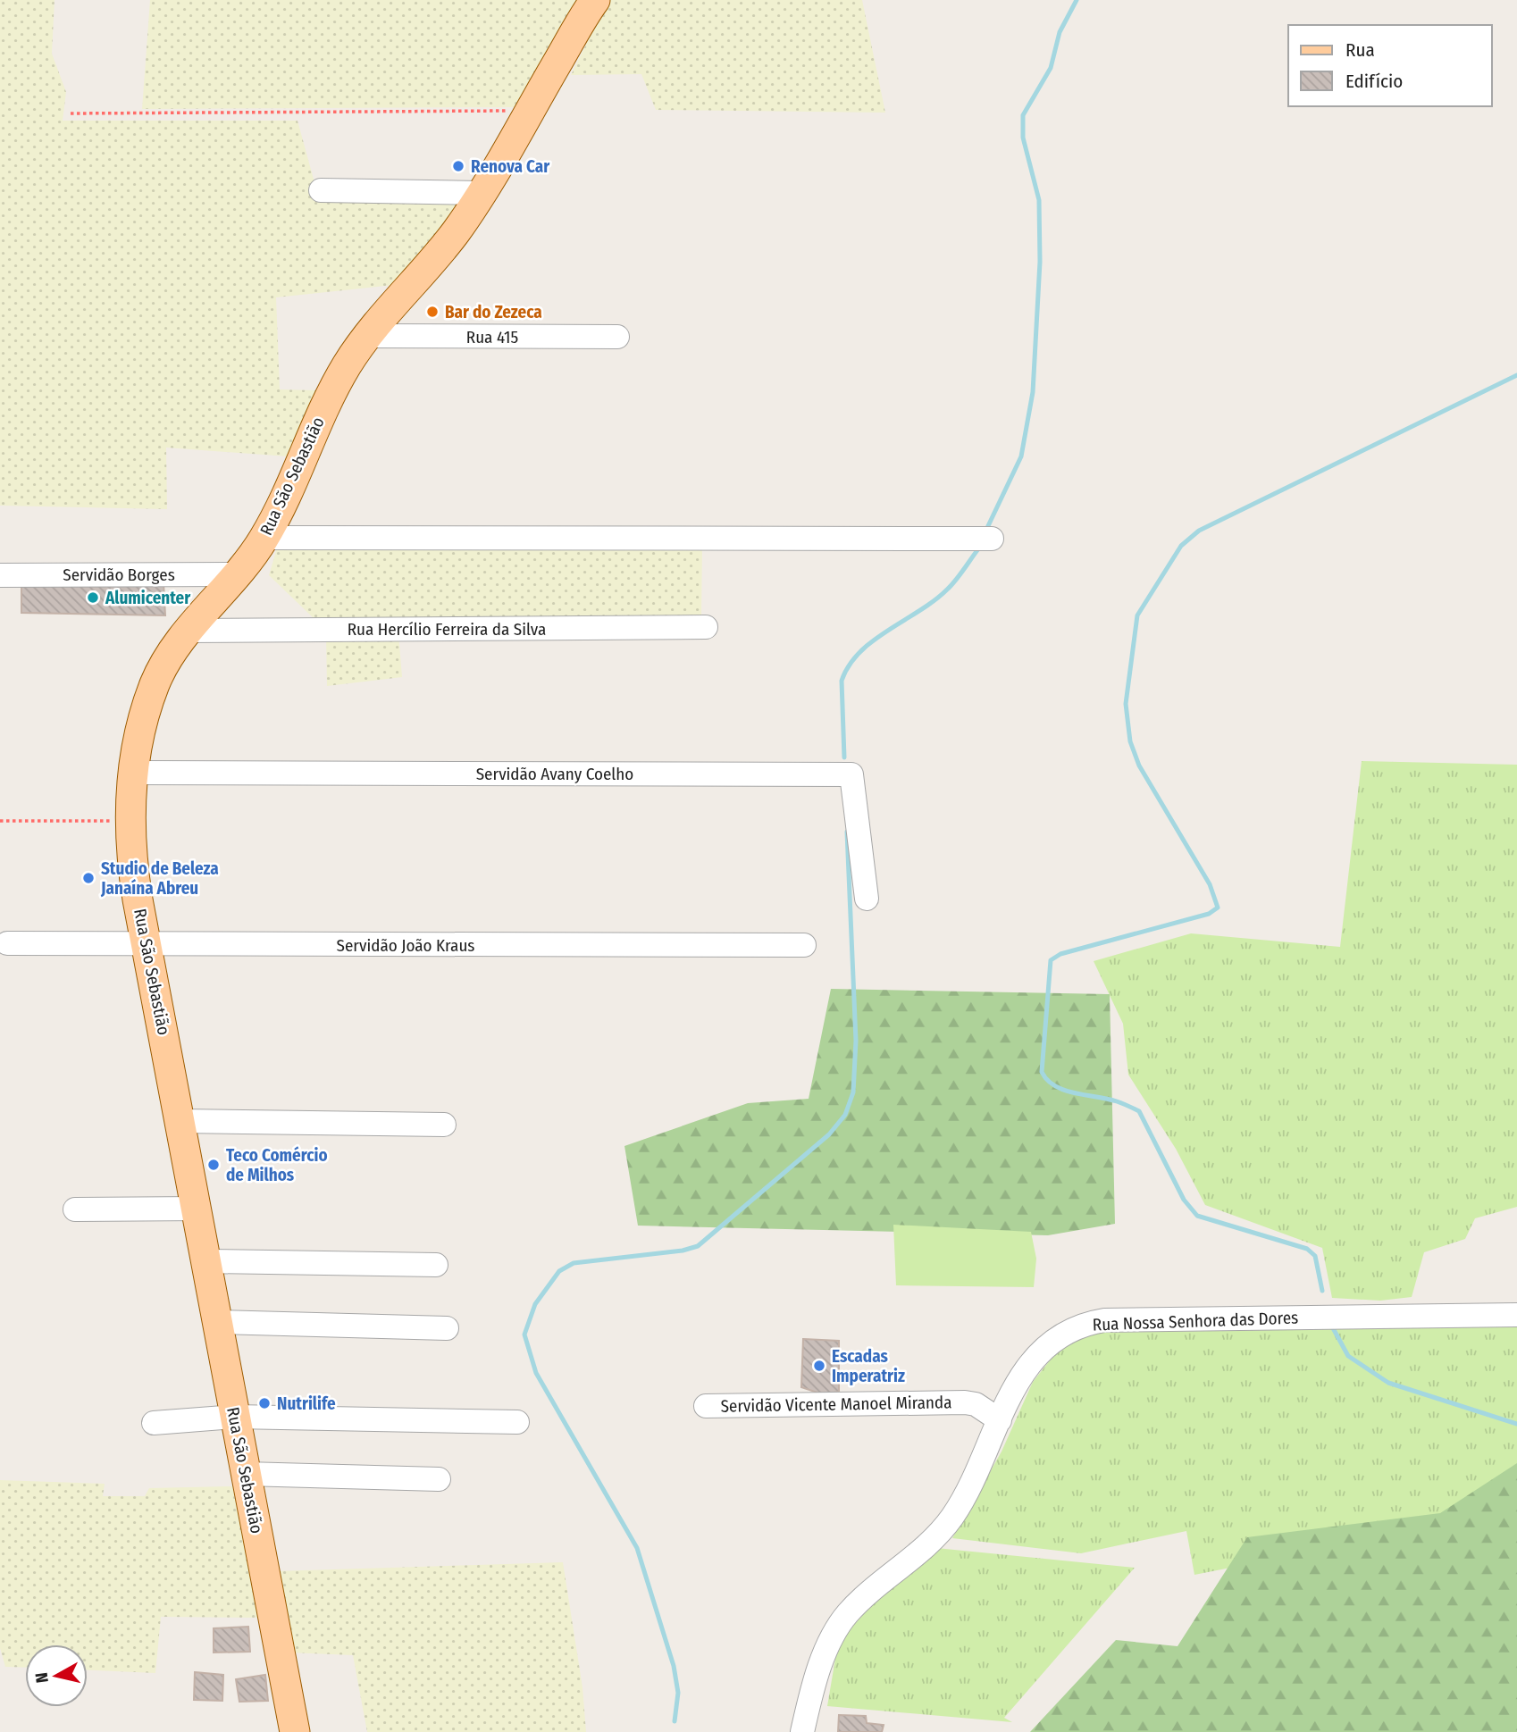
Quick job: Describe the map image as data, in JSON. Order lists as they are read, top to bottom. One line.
{"streets":{"main road":["Rua São Sebastião"],"street":["Rua 415","Servidão Borges","Rua Hercílio Ferreira da Silva","Servidão Avany Coelho","Servidão João Kraus","Rua Nossa Senhora das Dores","Servidão Vicente Manoel Miranda"]},"crossings":[["Rua 415","Rua São Sebastião"],["Rua São Sebastião","Servidão Borges"],["Rua São Sebastião","Rua Hercílio Ferreira da Silva"],["Rua São Sebastião","Servidão Avany Coelho"],["Rua São Sebastião","Servidão João Kraus"],["Rua Nossa Senhora das Dores","Servidão Vicente Manoel Miranda"]],"places":["Renova Car","Bar do Zezeca","Alumicenter","Studio de Beleza Janaína Abreu","Teco Comércio de Milhos","Escadas Imperatriz","Nutrilife"],"legend":["Rua","Edifício"],"north":"left"}
